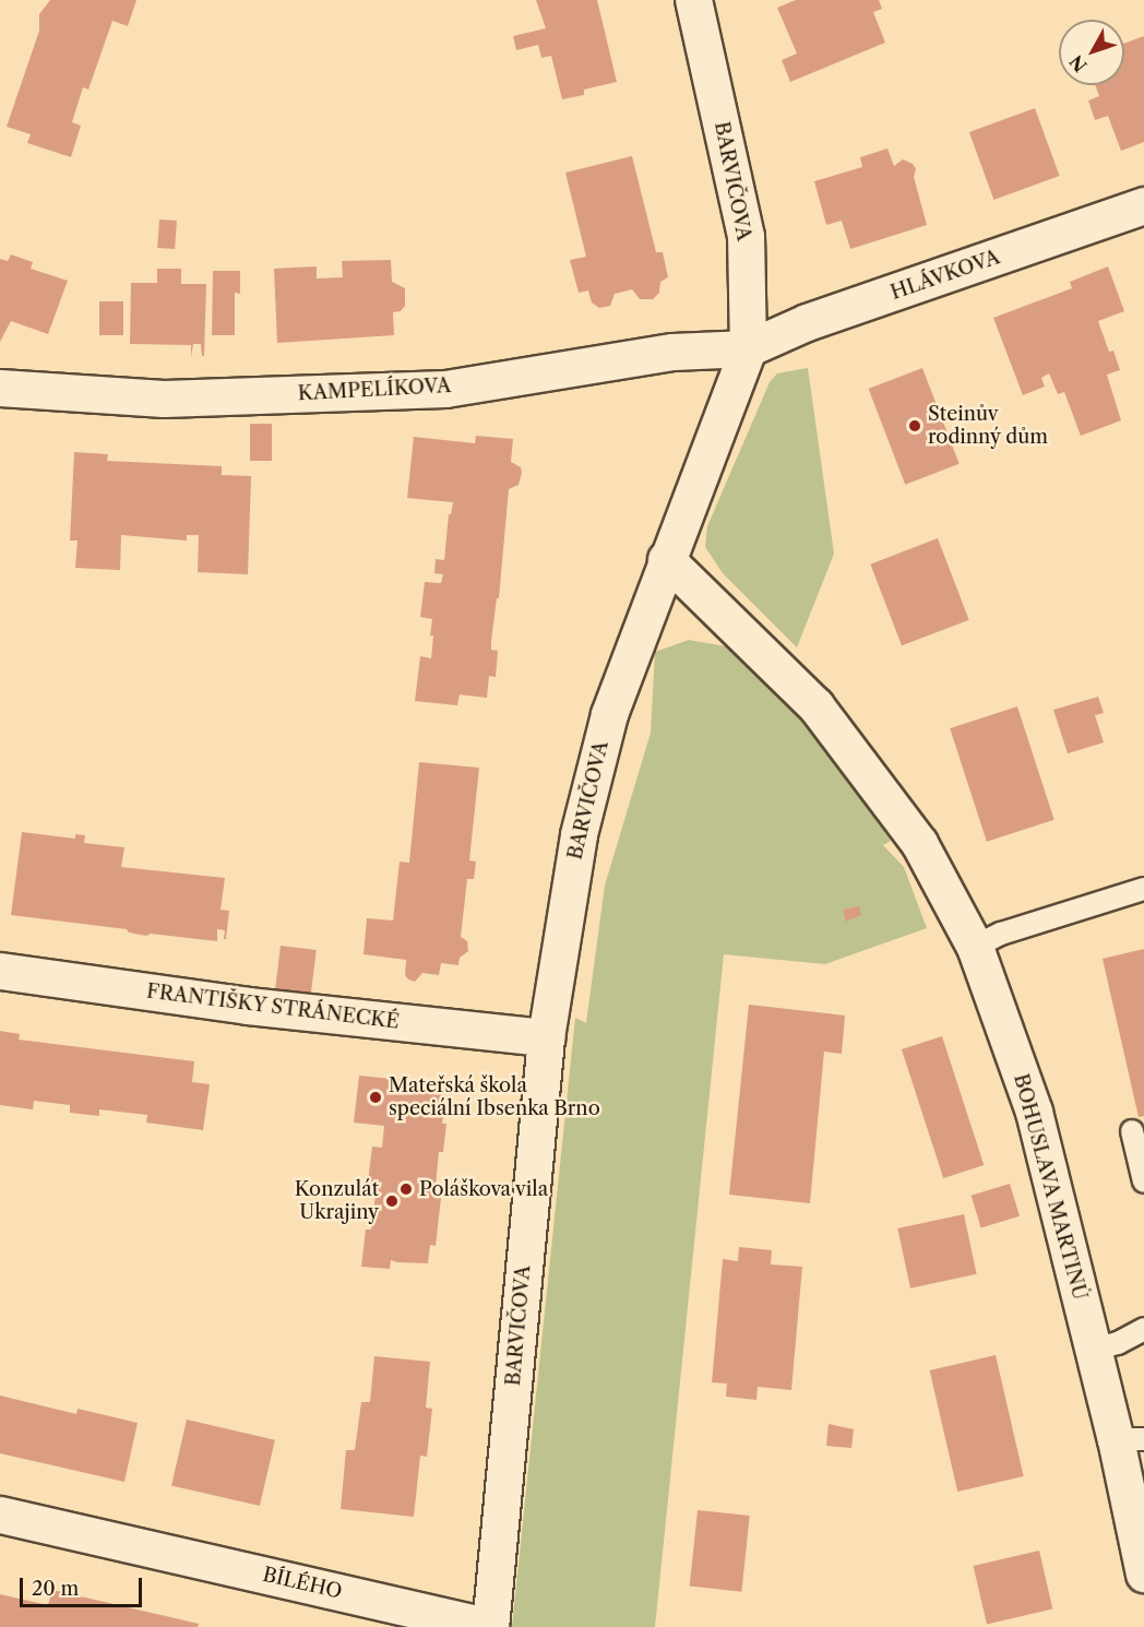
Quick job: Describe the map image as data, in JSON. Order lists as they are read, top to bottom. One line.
{"streets":{"street":["BARVIČOVA","HLÁVKOVA","KAMPELÍKOVA","FRANTIŠKY STRÁNECKÉ","BOHUSLAVA MARTINŮ","BÍLÉHO"]},"crossings":[["BARVIČOVA","HLÁVKOVA"],["BARVIČOVA","KAMPELÍKOVA"],["BARVIČOVA","FRANTIŠKY STRÁNECKÉ"],["BARVIČOVA","BOHUSLAVA MARTINŮ"],["BARVIČOVA","BÍLÉHO"],["HLÁVKOVA","KAMPELÍKOVA"]],"places":["Steinův rodinný dům","Mateřská škola speciální Ibsenka Brno","Poláškova vila","Konzulát Ukrajiny"],"scale_bar":"20 m","north":"bottom left"}
